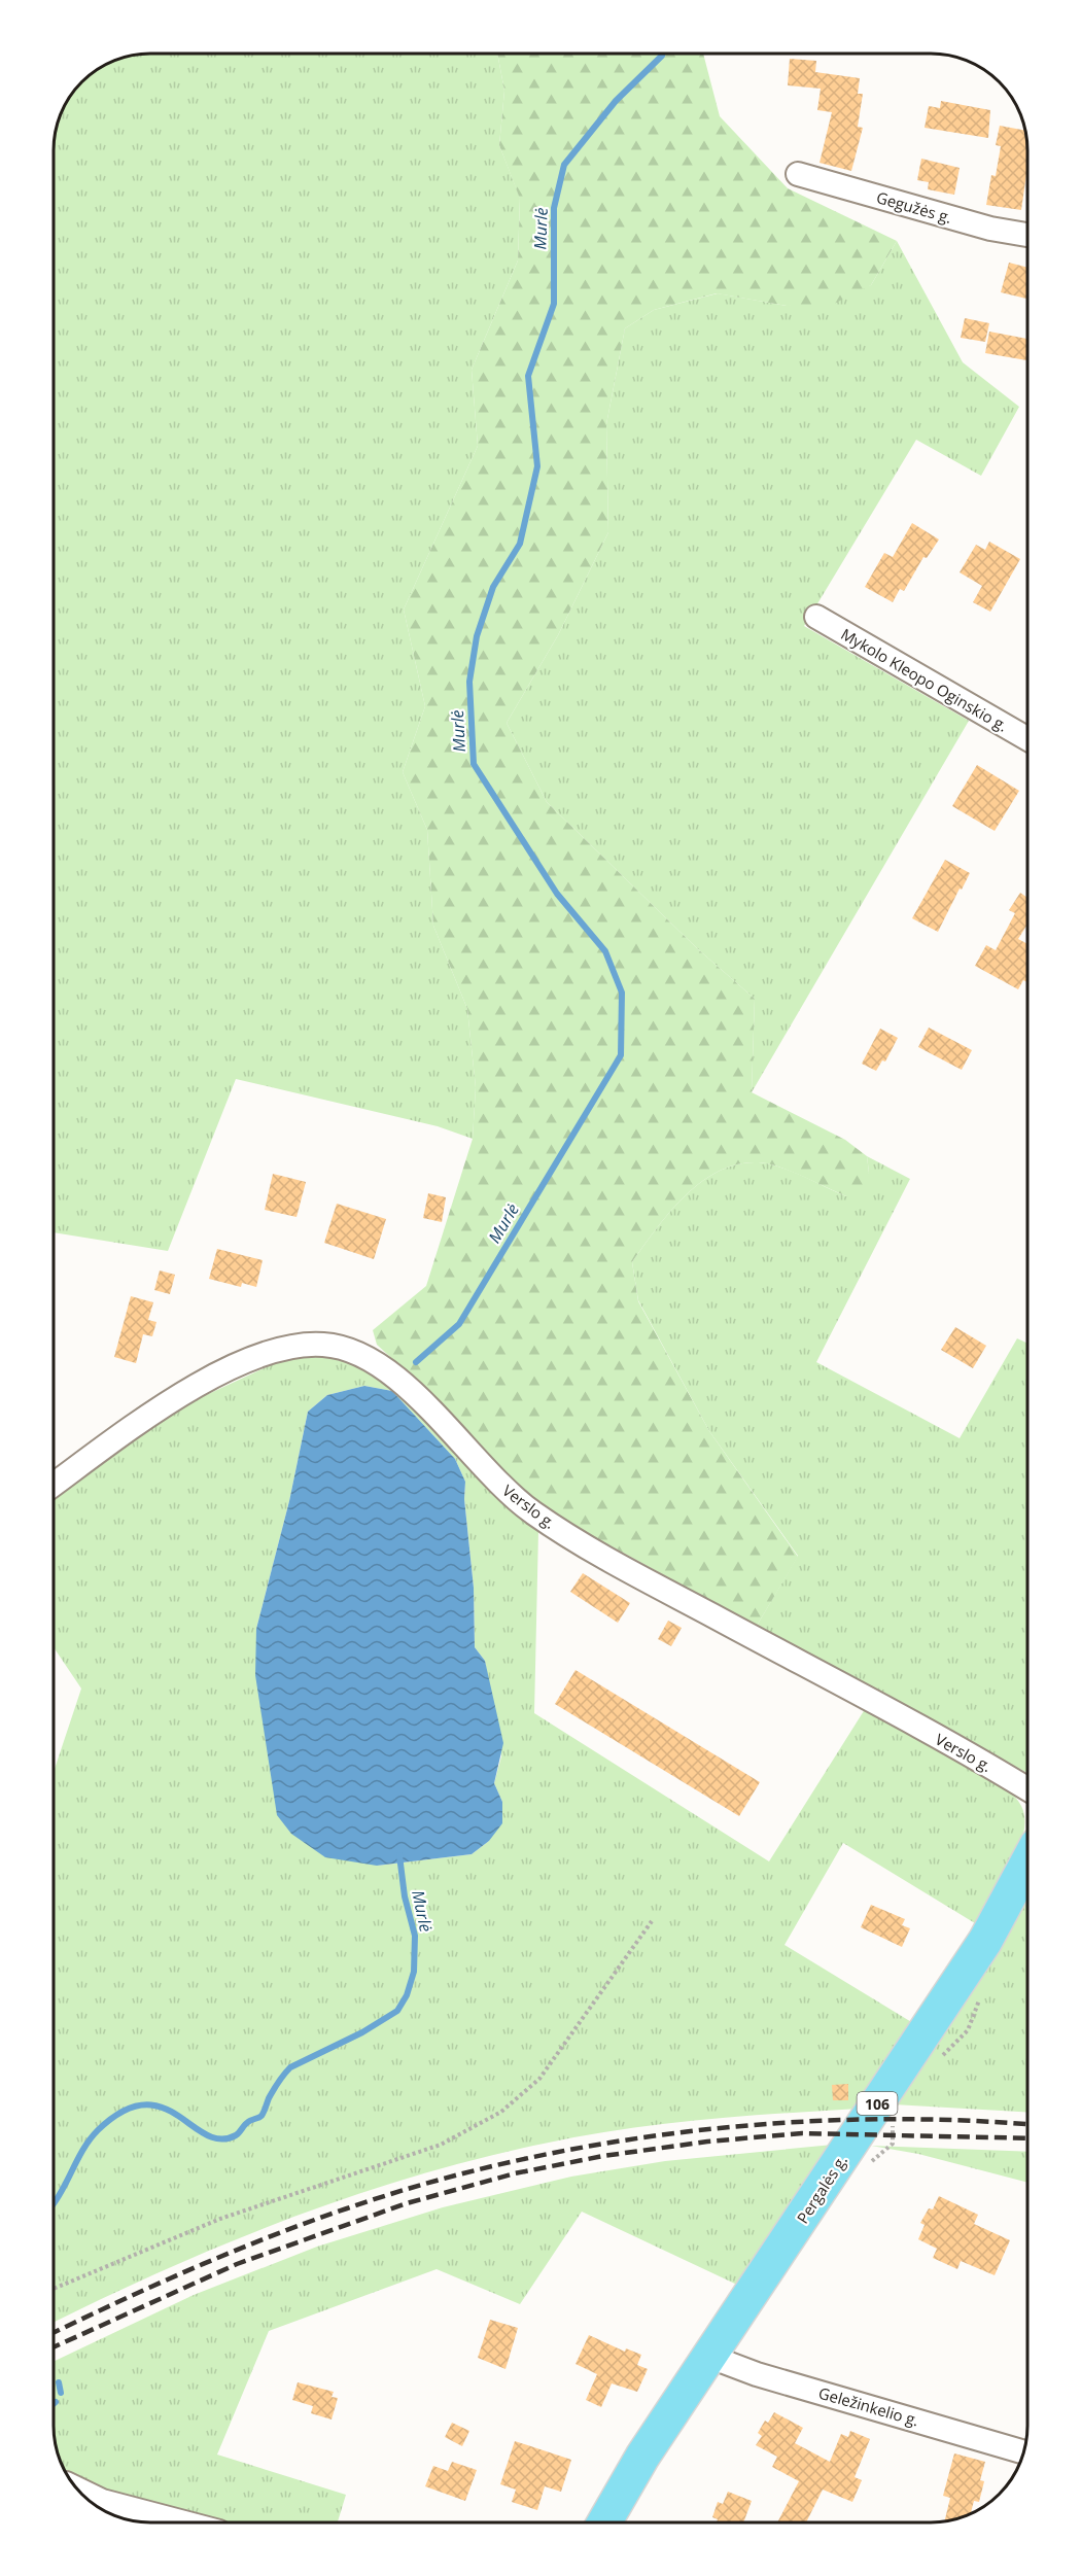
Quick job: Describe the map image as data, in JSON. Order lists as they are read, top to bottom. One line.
{"streets":{"main road":["106","Pergalės g."],"street":["Gegužės g.","Mykolo Kleopo Oginskio g.","Verslo g.","Geležinkelio g."]},"crossings":[["Pergalės g.","Geležinkelio g."]],"water":["Murlė"]}
